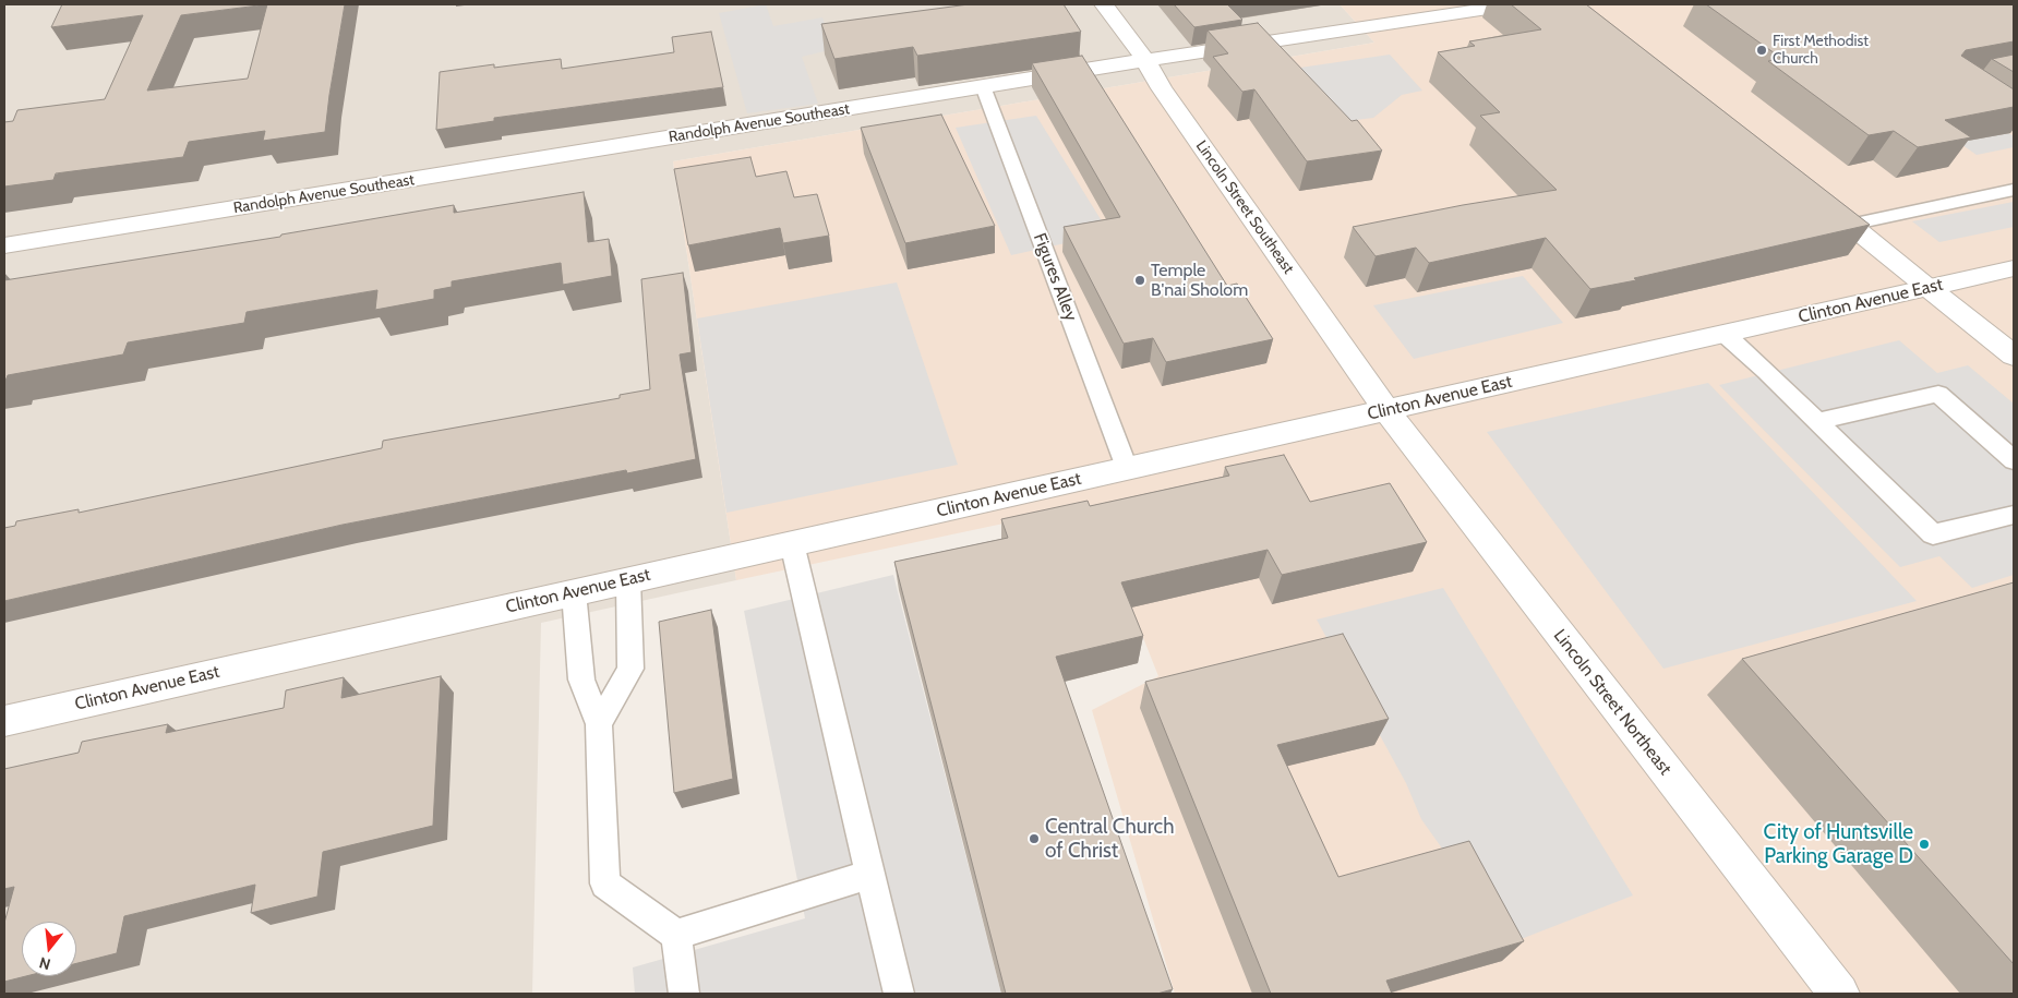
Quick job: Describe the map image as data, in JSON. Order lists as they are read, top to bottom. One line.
{"streets":{"street":["Randolph Avenue Southeast","Lincoln Street Southeast","Clinton Avenue East","Lincoln Street Northeast"],"lane":["Figures Alley"]},"crossings":[["Randolph Avenue Southeast","Lincoln Street Southeast"],["Randolph Avenue Southeast","Figures Alley"],["Lincoln Street Southeast","Clinton Avenue East"],["Lincoln Street Southeast","Lincoln Street Northeast"],["Figures Alley","Clinton Avenue East"],["Clinton Avenue East","Lincoln Street Northeast"]],"places":["First Methodist Church","Temple B'nai Sholom","Central Church of Christ","City of Huntsville Parking Garage D"],"north":"bottom"}
